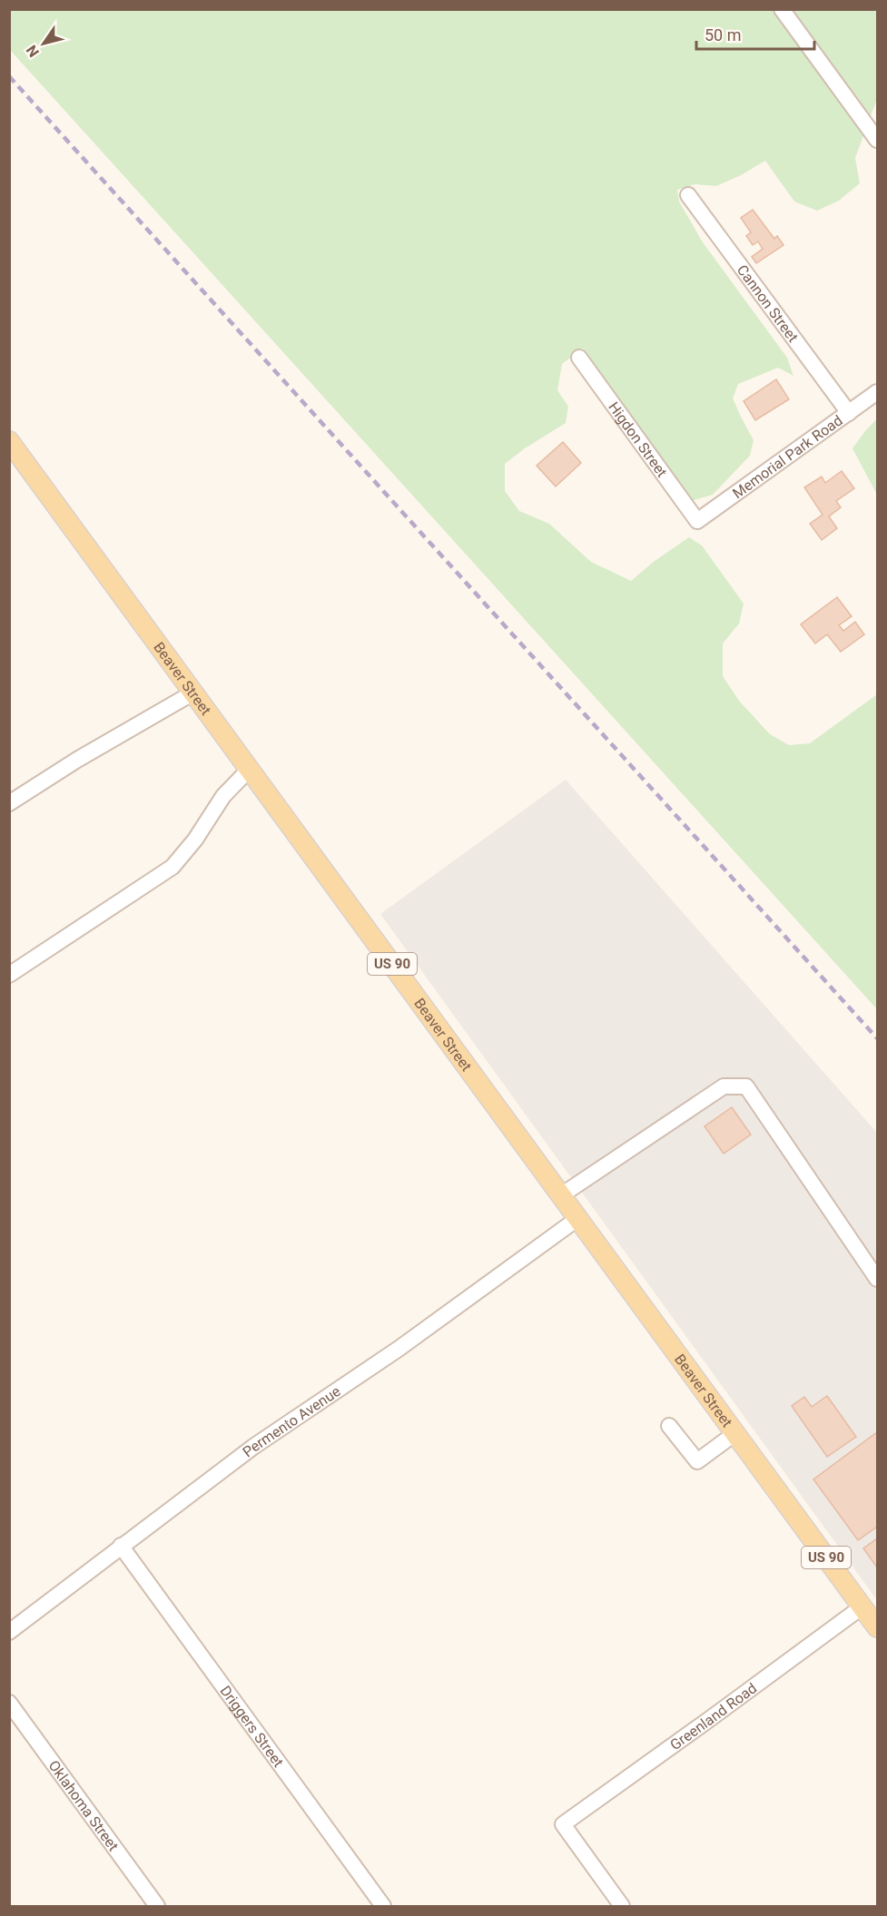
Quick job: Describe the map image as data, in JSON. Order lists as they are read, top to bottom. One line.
{"streets":{"main road":["Beaver Street","US 90"],"street":["Cannon Street","Higdon Street","Memorial Park Road","Permento Avenue","Greenland Road","Driggers Street","Oklahoma Street"]},"crossings":[["Cannon Street","Memorial Park Road"],["Higdon Street","Memorial Park Road"],["Beaver Street","Permento Avenue"],["Beaver Street","Greenland Road"],["Permento Avenue","Driggers Street"]],"scale_bar":"50 m","north":"bottom left"}
